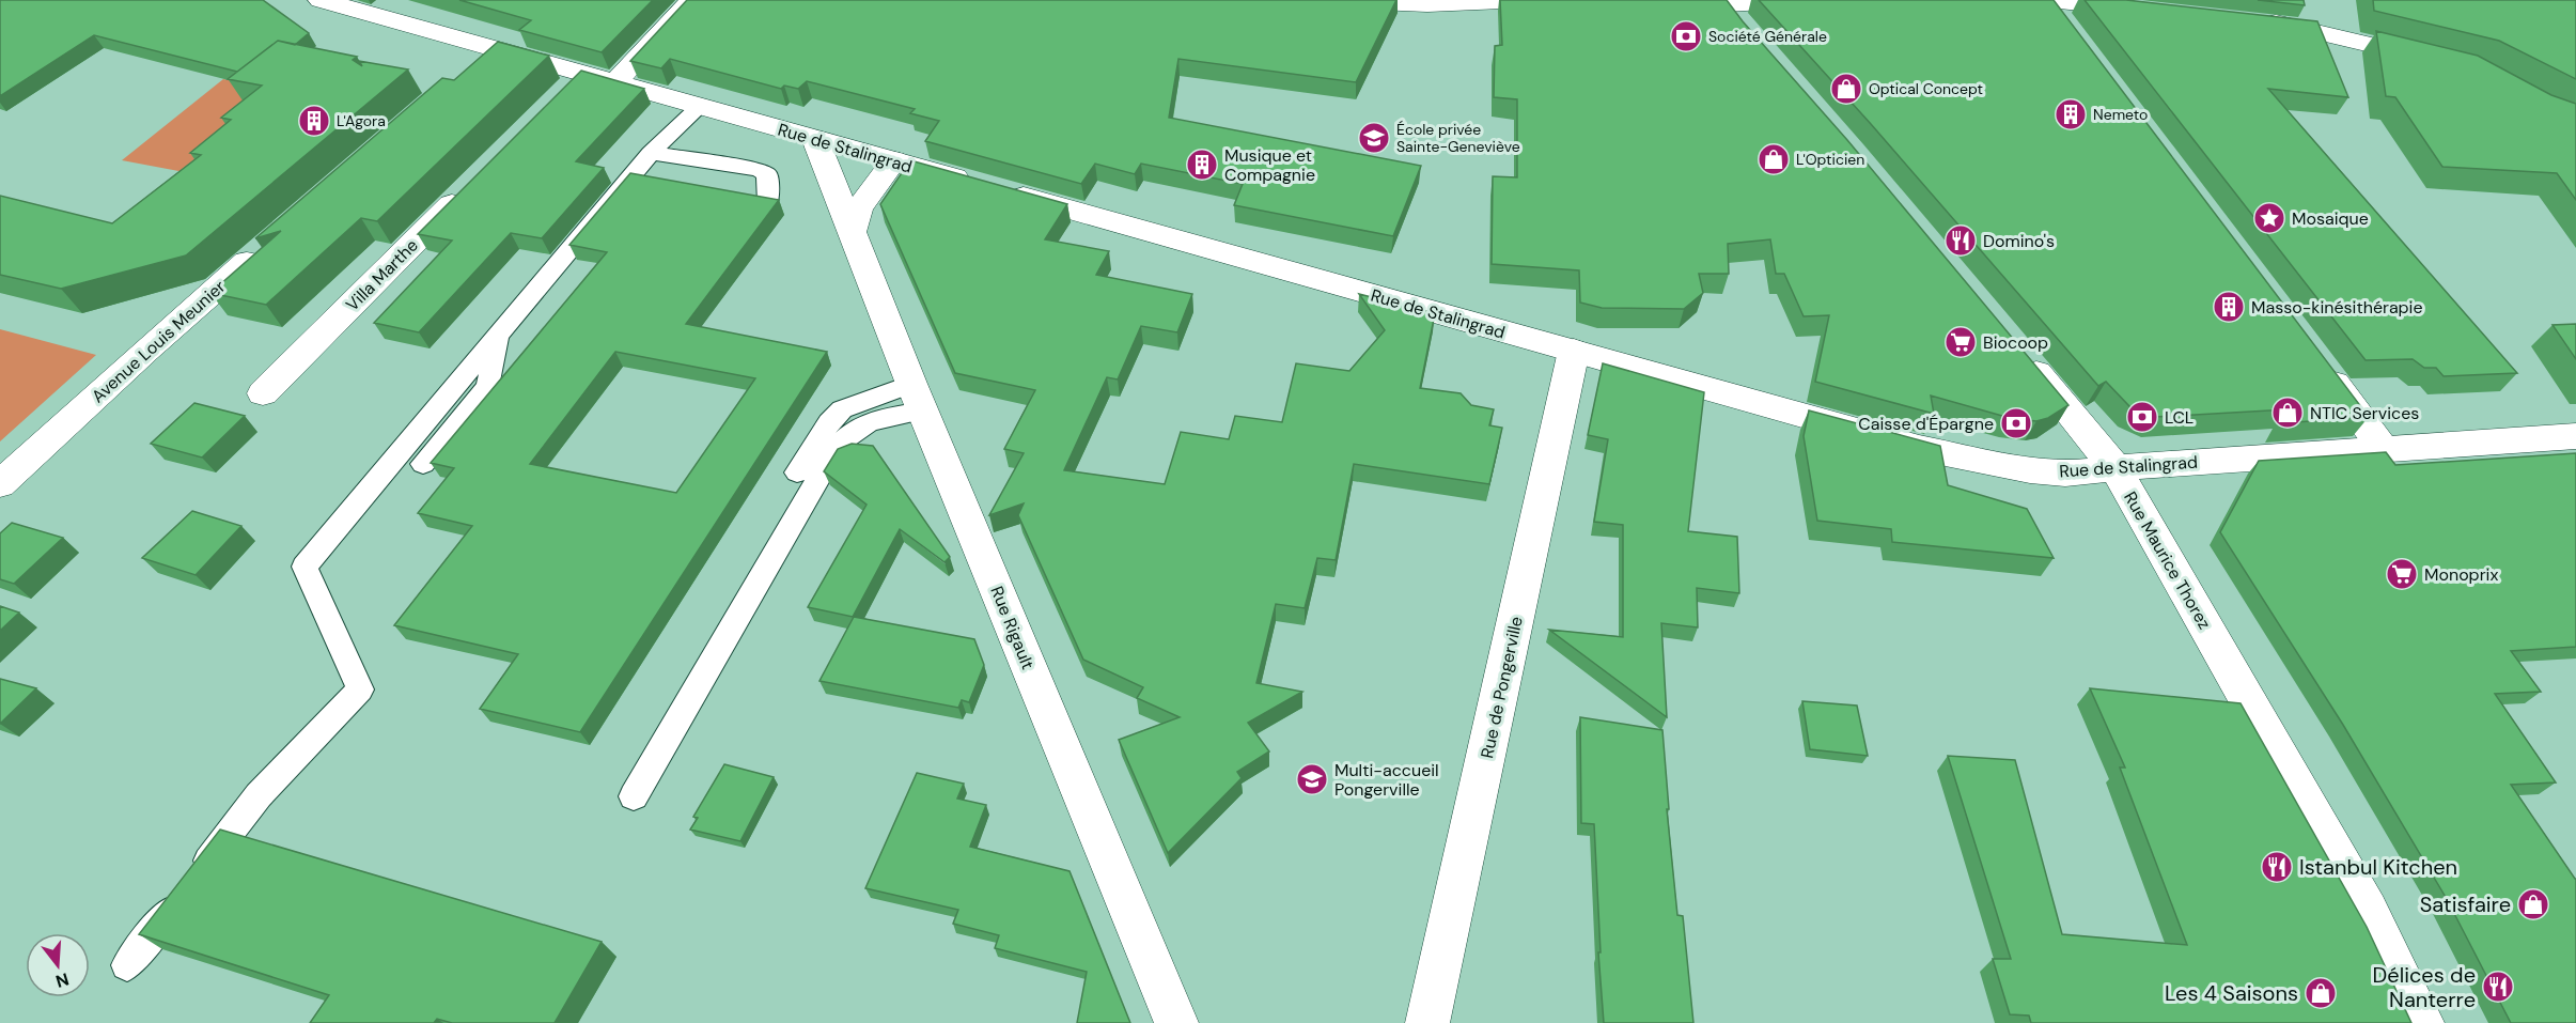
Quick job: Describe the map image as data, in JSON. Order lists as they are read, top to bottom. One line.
{"streets":{"street":["Rue de Stalingrad","Villa Marthe","Avenue Louis Meunier","Rue Maurice Thorez","Rue Rigault","Rue de Pongerville"]},"crossings":[["Rue de Stalingrad","Rue Maurice Thorez"],["Rue de Stalingrad","Rue Rigault"],["Rue de Stalingrad","Rue de Pongerville"]],"places":{"bank":["Société Générale","LCL","Caisse d'Épargne"],"shop":["Optical Concept","L'Opticien","NTIC Services","Satisfaire","Les 4 Saisons"],"building":["Nemeto","L'Agora","Musique et Compagnie","Masso-kinésithérapie"],"school or university":["École privée Sainte-Geneviève","Multi-accueil Pongerville"],"place":["Mosaique"],"restaurant":["Domino's","Istanbul Kitchen","Délices de Nanterre"],"supermarket":["Biocoop","Monoprix"]},"north":"bottom"}
